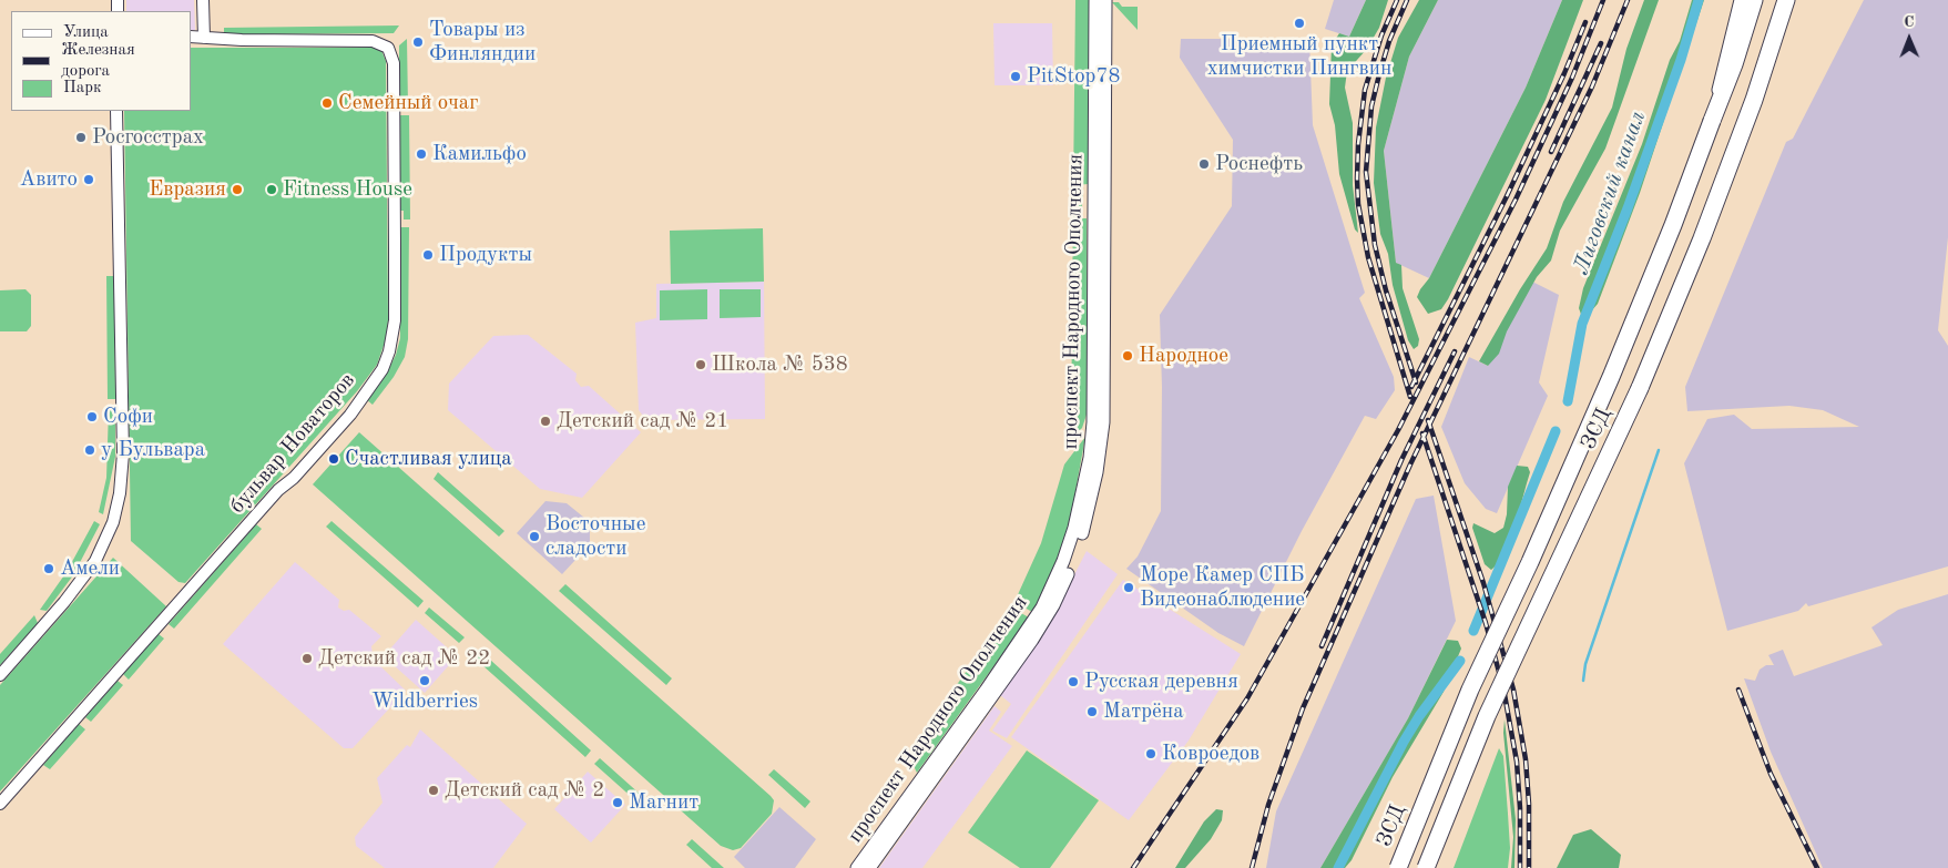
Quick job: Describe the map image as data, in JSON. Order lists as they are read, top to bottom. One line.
{"streets":{"highway":["ЗСД"],"main road":["проспект Народного Ополчения"],"street":["бульвар Новаторов"]},"water":["Лиговский канал"],"places":["Приемный пункт химчистки Пингвин","Товары из Финляндии","PitStop78","Семейный очаг","Росгосстрах","Камильфо","Роснефть","Авито","Евразия","Fitness House","Продукты","Народное","Школа № 538","Софи","Детский сад № 21","у Бульвара","Счастливая улица","Восточные сладости","Амели","Море Камер СПБ Видеонаблюдение","Детский сад № 22","Wildberries","Русская деревня","Матрёна","Ковроедов","Детский сад № 2","Магнит"],"legend":["Улица","Железная дорога","Парк"],"north":"top"}
